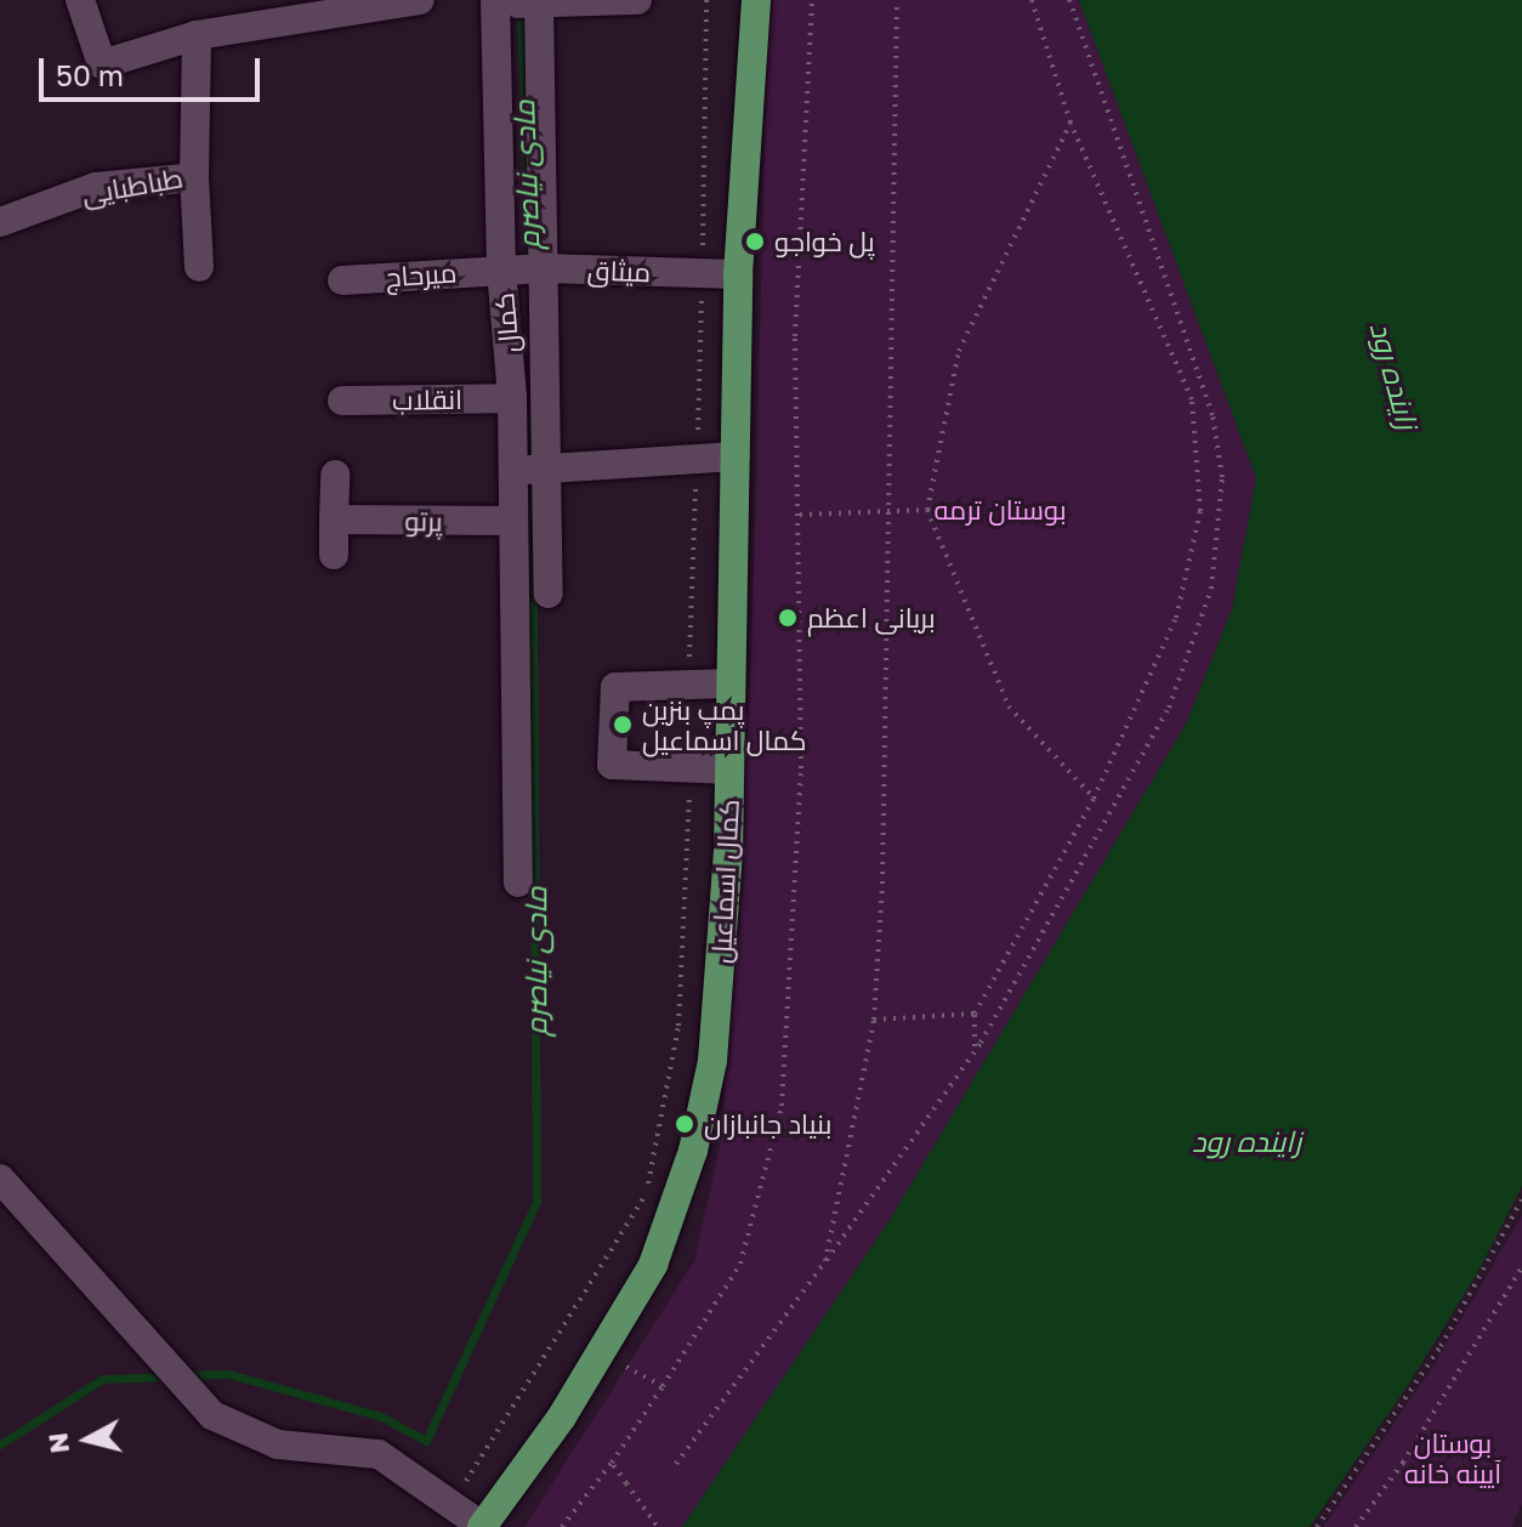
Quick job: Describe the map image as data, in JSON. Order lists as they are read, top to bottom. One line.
{"streets":{"main road":["کمال اسماعیل"],"street":["طباطبایی","میثاق","میرحاج","کمال","انقلاب","پرتو"]},"crossings":[["میثاق","میرحاج"],["میثاق","کمال"],["میثاق","کمال اسماعیل"],["میرحاج","کمال"],["کمال","انقلاب"],["کمال","پرتو"]],"water":["مادی نیاصرم","زاینده رود"],"parks":["بوستان ترمه","بوستان آیینه خانه"],"places":["پل خواجو","بریانی اعظم","پمپ بنزین کمال اسماعیل","بنیاد جانبازان"],"scale_bar":"50 m","north":"left"}
